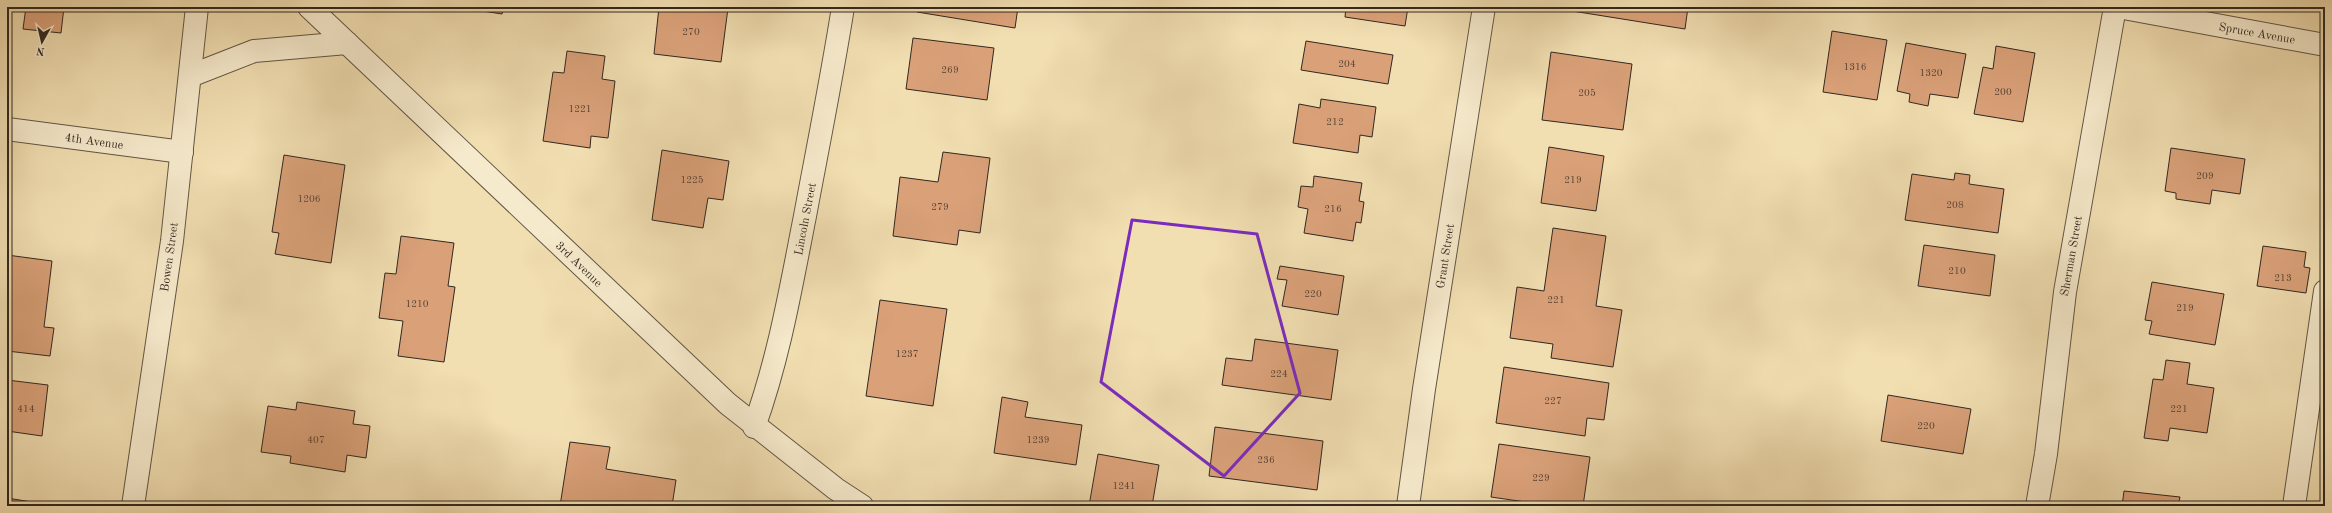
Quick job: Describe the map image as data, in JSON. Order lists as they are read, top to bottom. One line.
{"streets":{"street":["Spruce Avenue","4th Avenue","Lincoln Street","Grant Street","Sherman Street","Bowen Street","3rd Avenue"]},"crossings":[["4th Avenue","Bowen Street"],["Lincoln Street","3rd Avenue"]],"house_numbers":["270","204","1316","269","1320","200","205","1221","212","209","1225","219","1206","208","279","216","210","213","220","221","1210","219","1237","224","227","414","221","220","407","1239","236","229","1241"],"north":"bottom"}
